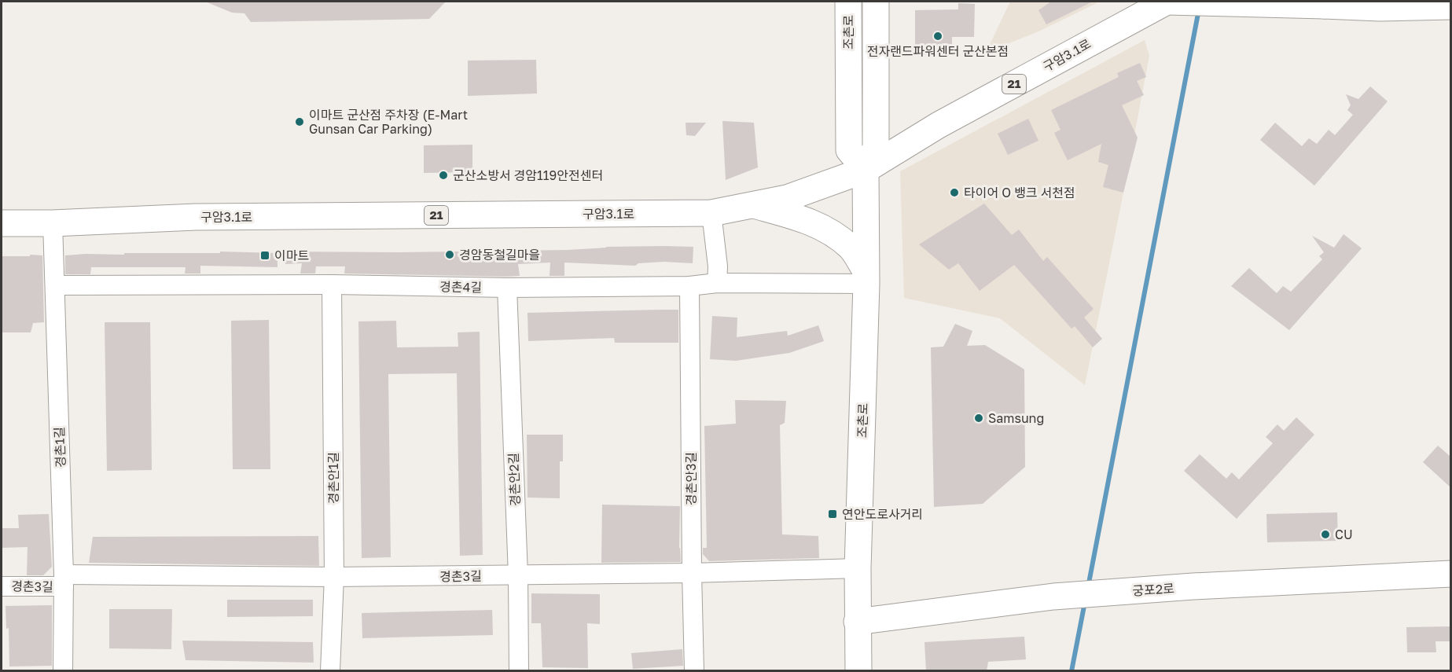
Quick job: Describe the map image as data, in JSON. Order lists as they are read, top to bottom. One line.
{"streets":{"street":["조촌로","구암3.1로","21","경촌4길","경촌1길","경촌안1길","경촌안3길","경촌안2길","경촌3길","궁포2로"]},"crossings":[["조촌로","구암3.1로"],["조촌로","경촌4길"],["조촌로","경촌3길"],["조촌로","궁포2로"],["구암3.1로","경촌1길"],["경촌4길","경촌1길"],["경촌4길","경촌안1길"],["경촌4길","경촌안3길"],["경촌4길","경촌안2길"],["경촌1길","경촌3길"],["경촌안1길","경촌3길"],["경촌안3길","경촌3길"],["경촌안2길","경촌3길"]],"places":{"other":["전자랜드파워센터 군산본점","이마트 군산점 주차장 (E-Mart Gunsan Car Parking)","군산소방서 경암119안전센터","타이어 O 뱅크 서천점","경암동철길마을","Samsung","CU"],"transit":["이마트","연안도로사거리"]}}
